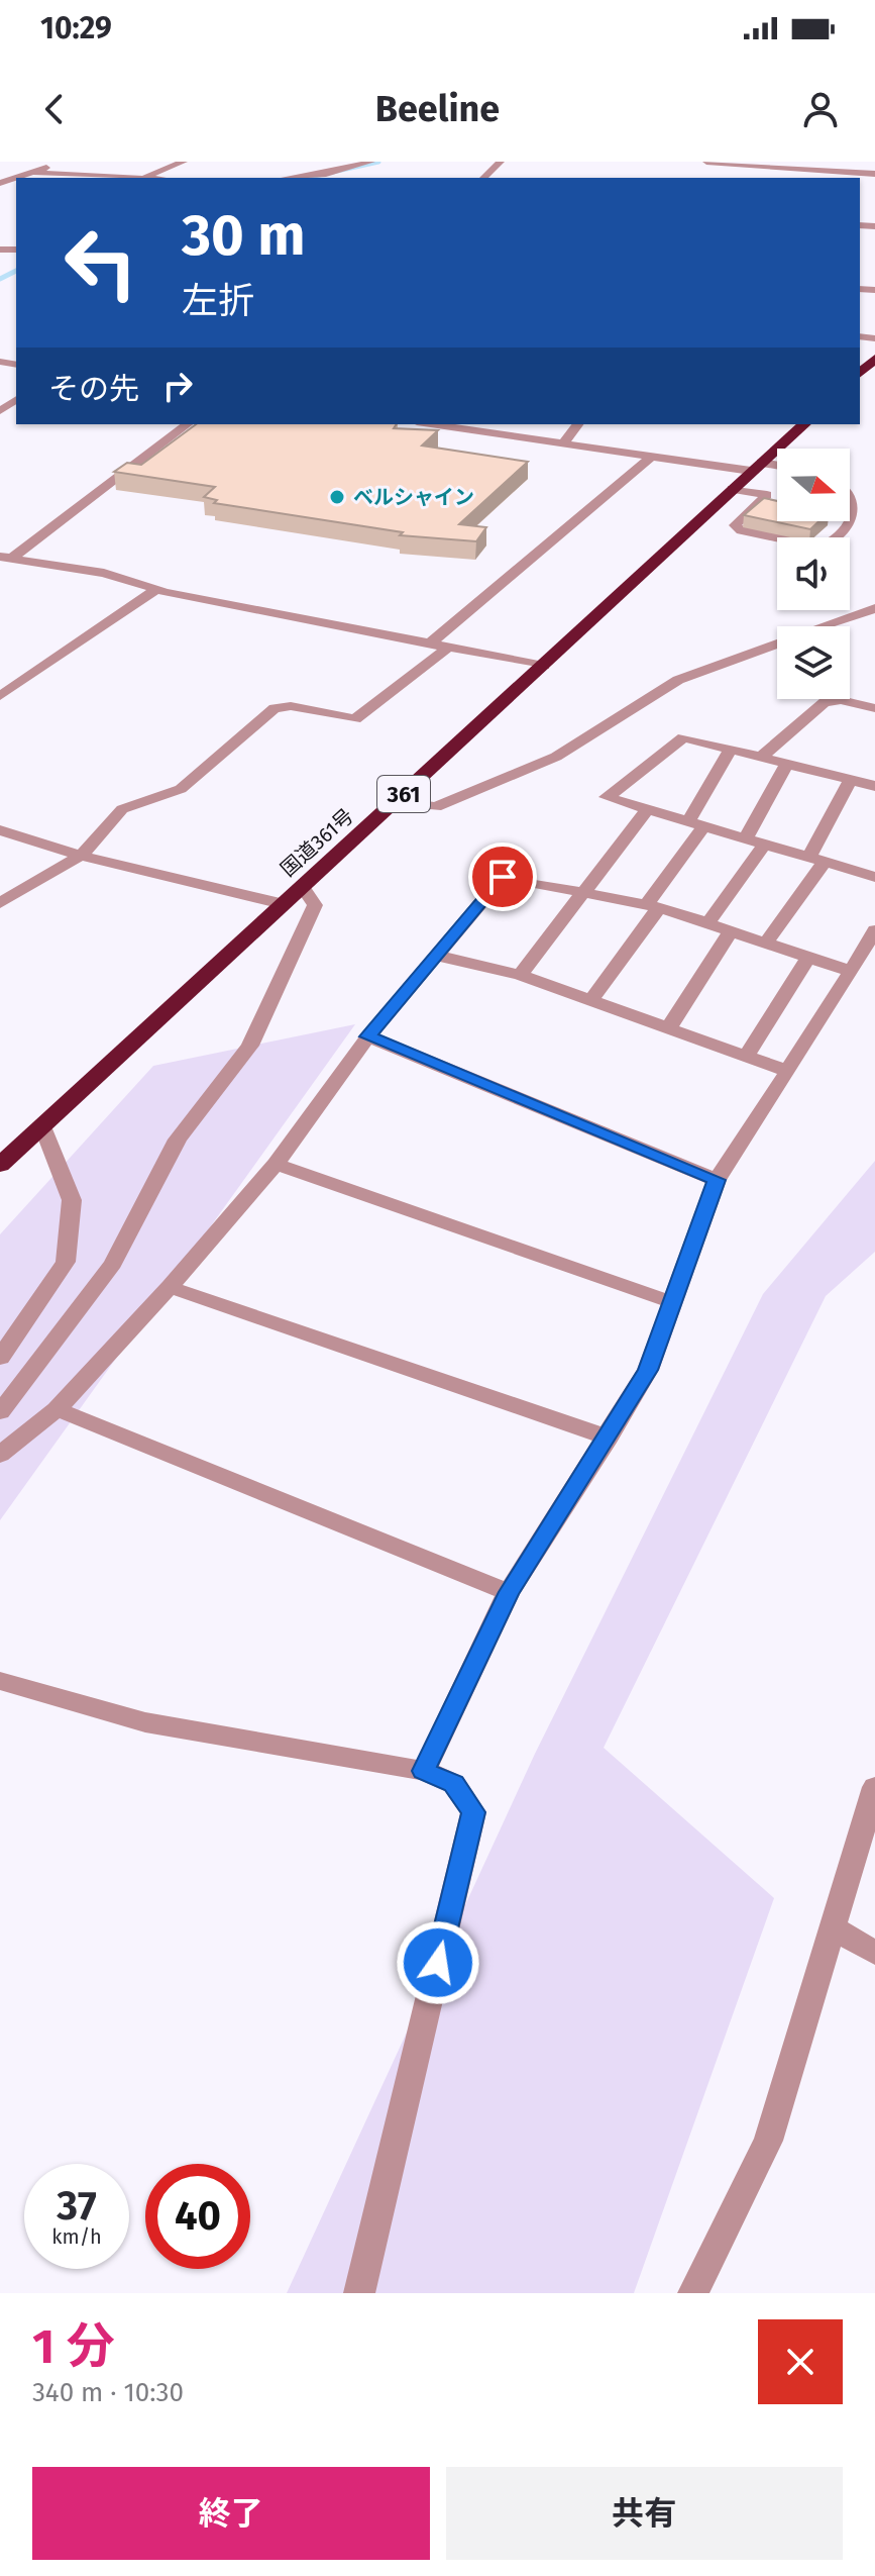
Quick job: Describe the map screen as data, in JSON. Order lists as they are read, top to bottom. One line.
{"streets":{"highway":["361","国道361号"]},"places":["ベルシャイン"],"north":"right","page":{"status":"10:29","header":"Beeline","turn":["30 m","左折"],"then":"その先","speed":"37 km/h","limit":"40","heading":["1 分","340 m · 10:30"],"buttons":["終了","共有"]}}
